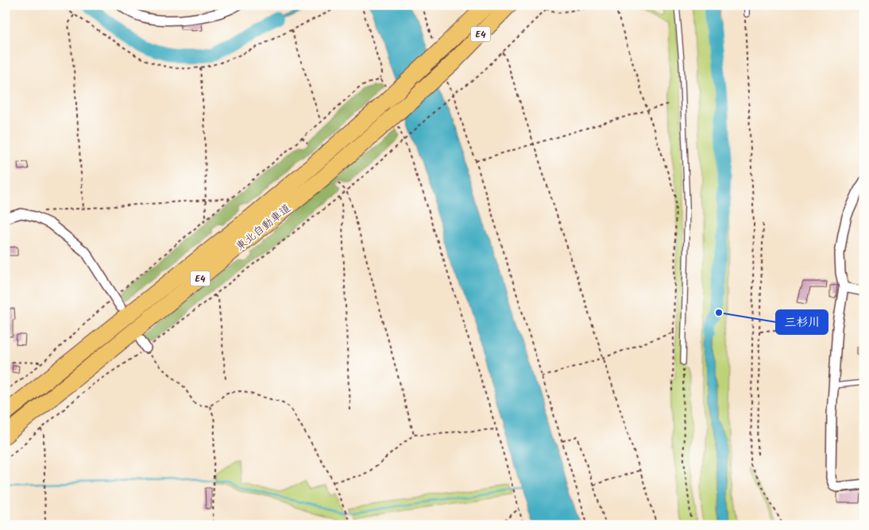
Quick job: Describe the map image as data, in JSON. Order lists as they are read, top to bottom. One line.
{"streets":{"highway":["E4","東北自動車道"]},"places":["三杉川"]}
